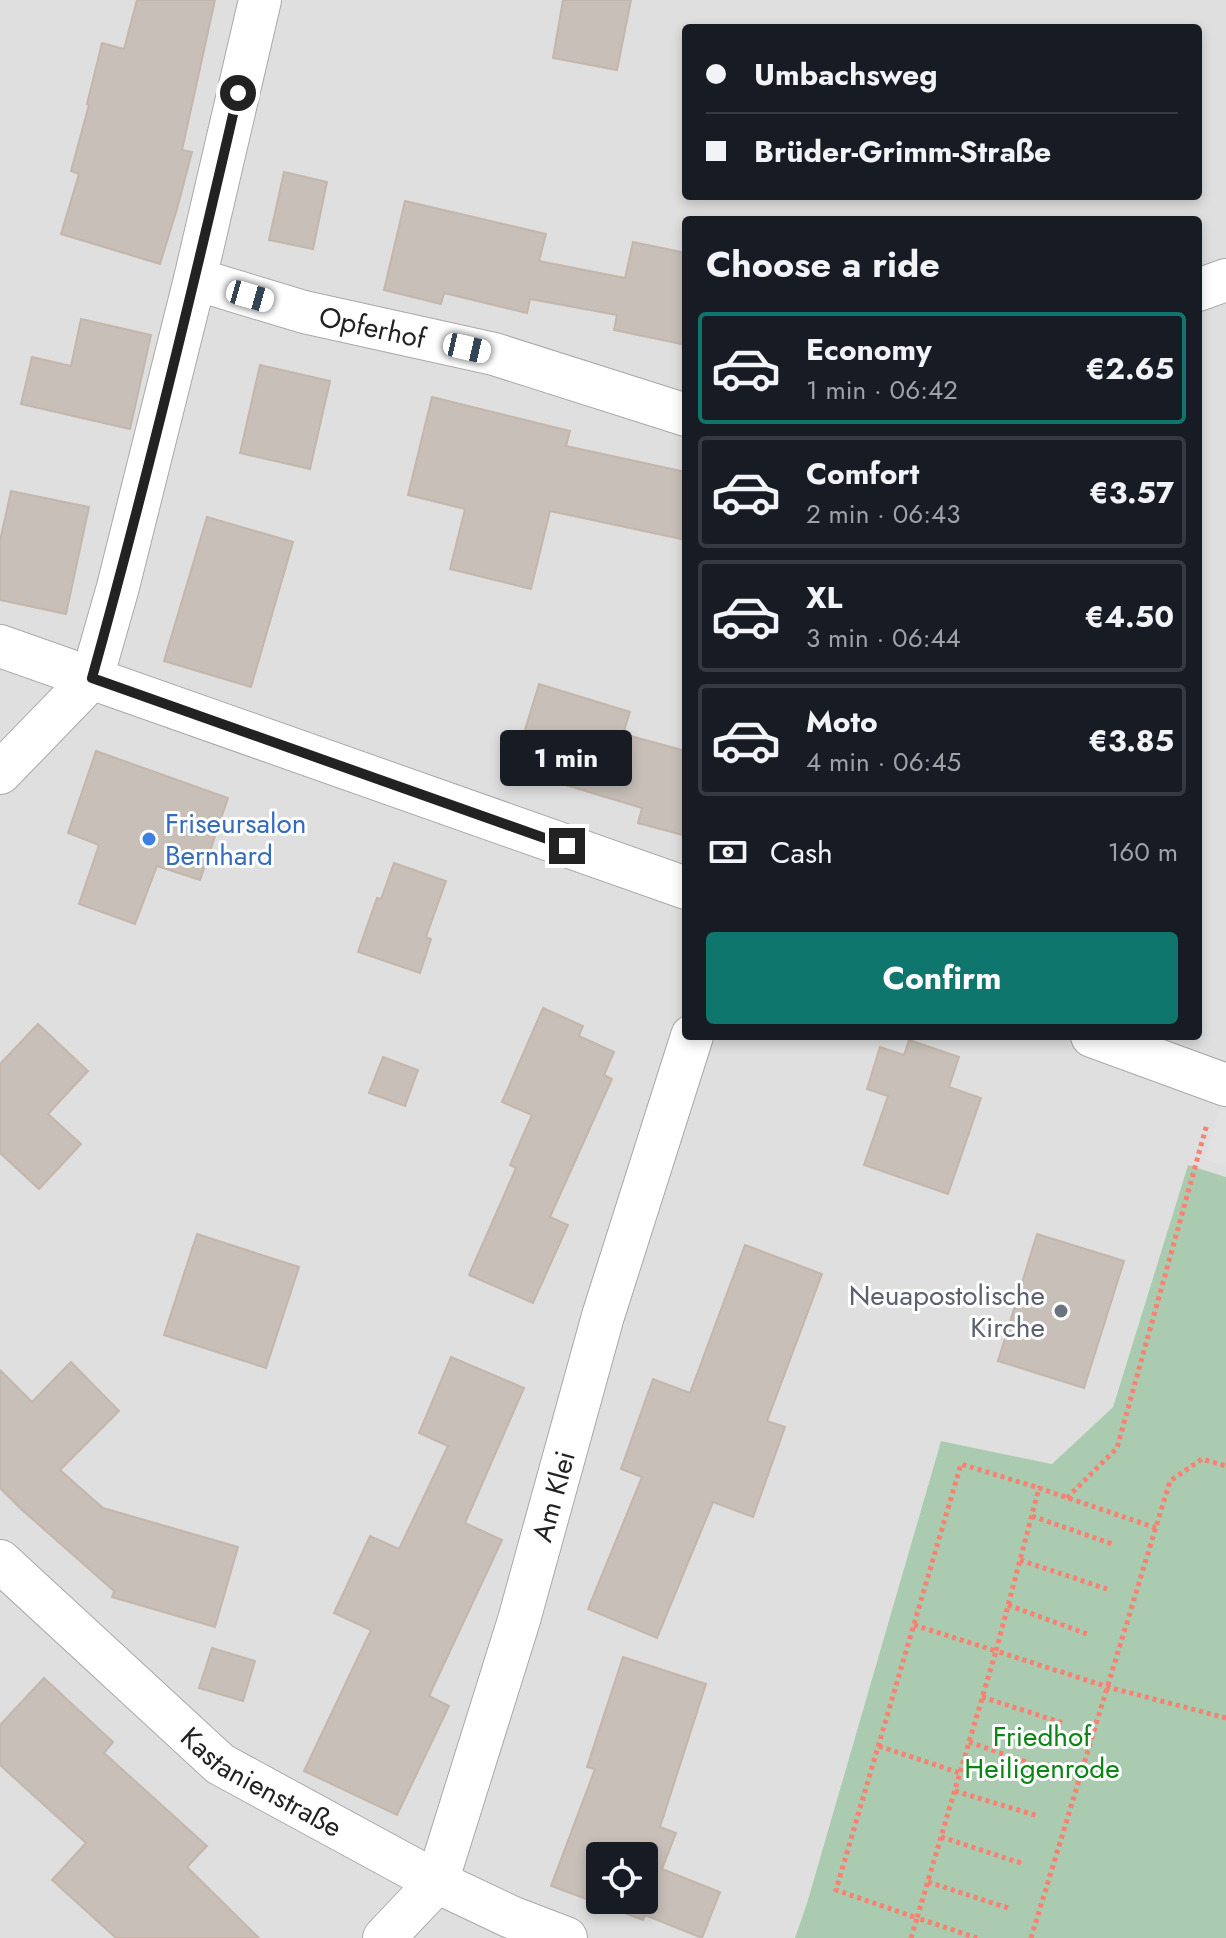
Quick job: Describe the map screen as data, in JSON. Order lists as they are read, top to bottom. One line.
{"streets":{"street":["Opferhof","Am Klei","Kastanienstraße"]},"crossings":[["Am Klei","Kastanienstraße"]],"parks":["Friedhof Heiligenrode"],"places":["Friseursalon Bernhard","Neuapostolische Kirche"],"page":{"banner":["Umbachsweg","Brüder-Grimm-Straße"],"heading":"Choose a ride","list":[{"name":"Economy","note":"1 min · 06:42","value":"€2.65"},{"name":"Comfort","note":"2 min · 06:43","value":"€3.57"},{"name":"XL","note":"3 min · 06:44","value":"€4.50"},{"name":"Moto","note":"4 min · 06:45","value":"€3.85"}],"bubble":"1 min","pay":["Cash","160 m"],"buttons":"Confirm"}}
